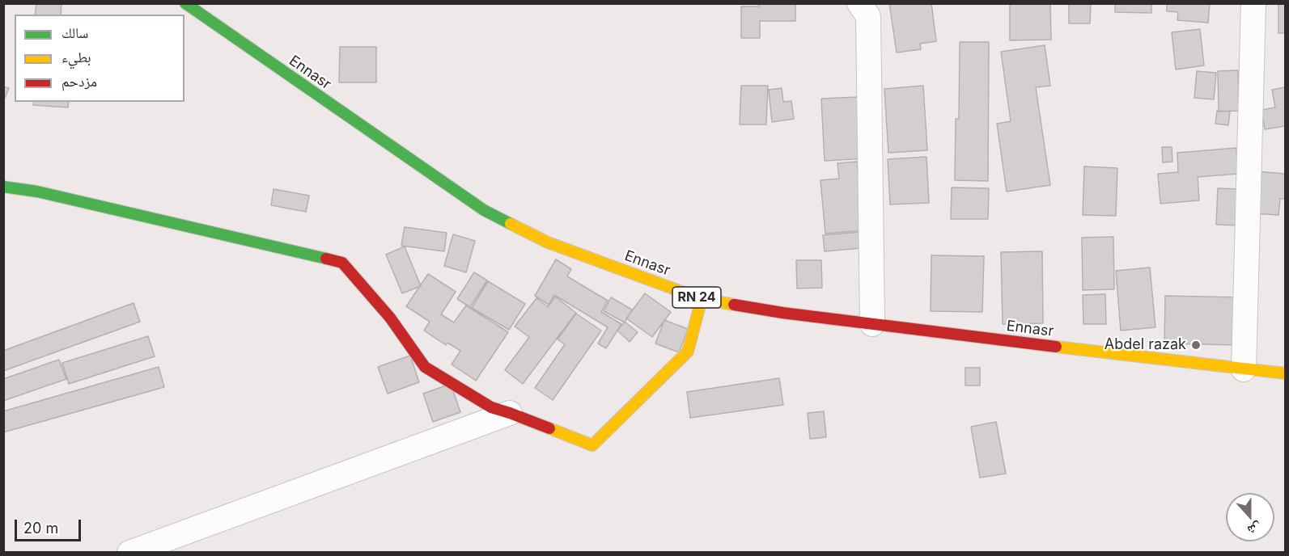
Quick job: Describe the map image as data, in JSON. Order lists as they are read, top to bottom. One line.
{"streets":{"main road":["Ennasr","RN 24"]},"places":["Abdel razak"],"legend":["سالك","بطيء","مزدحم"],"scale_bar":"20 m","north":"bottom"}
